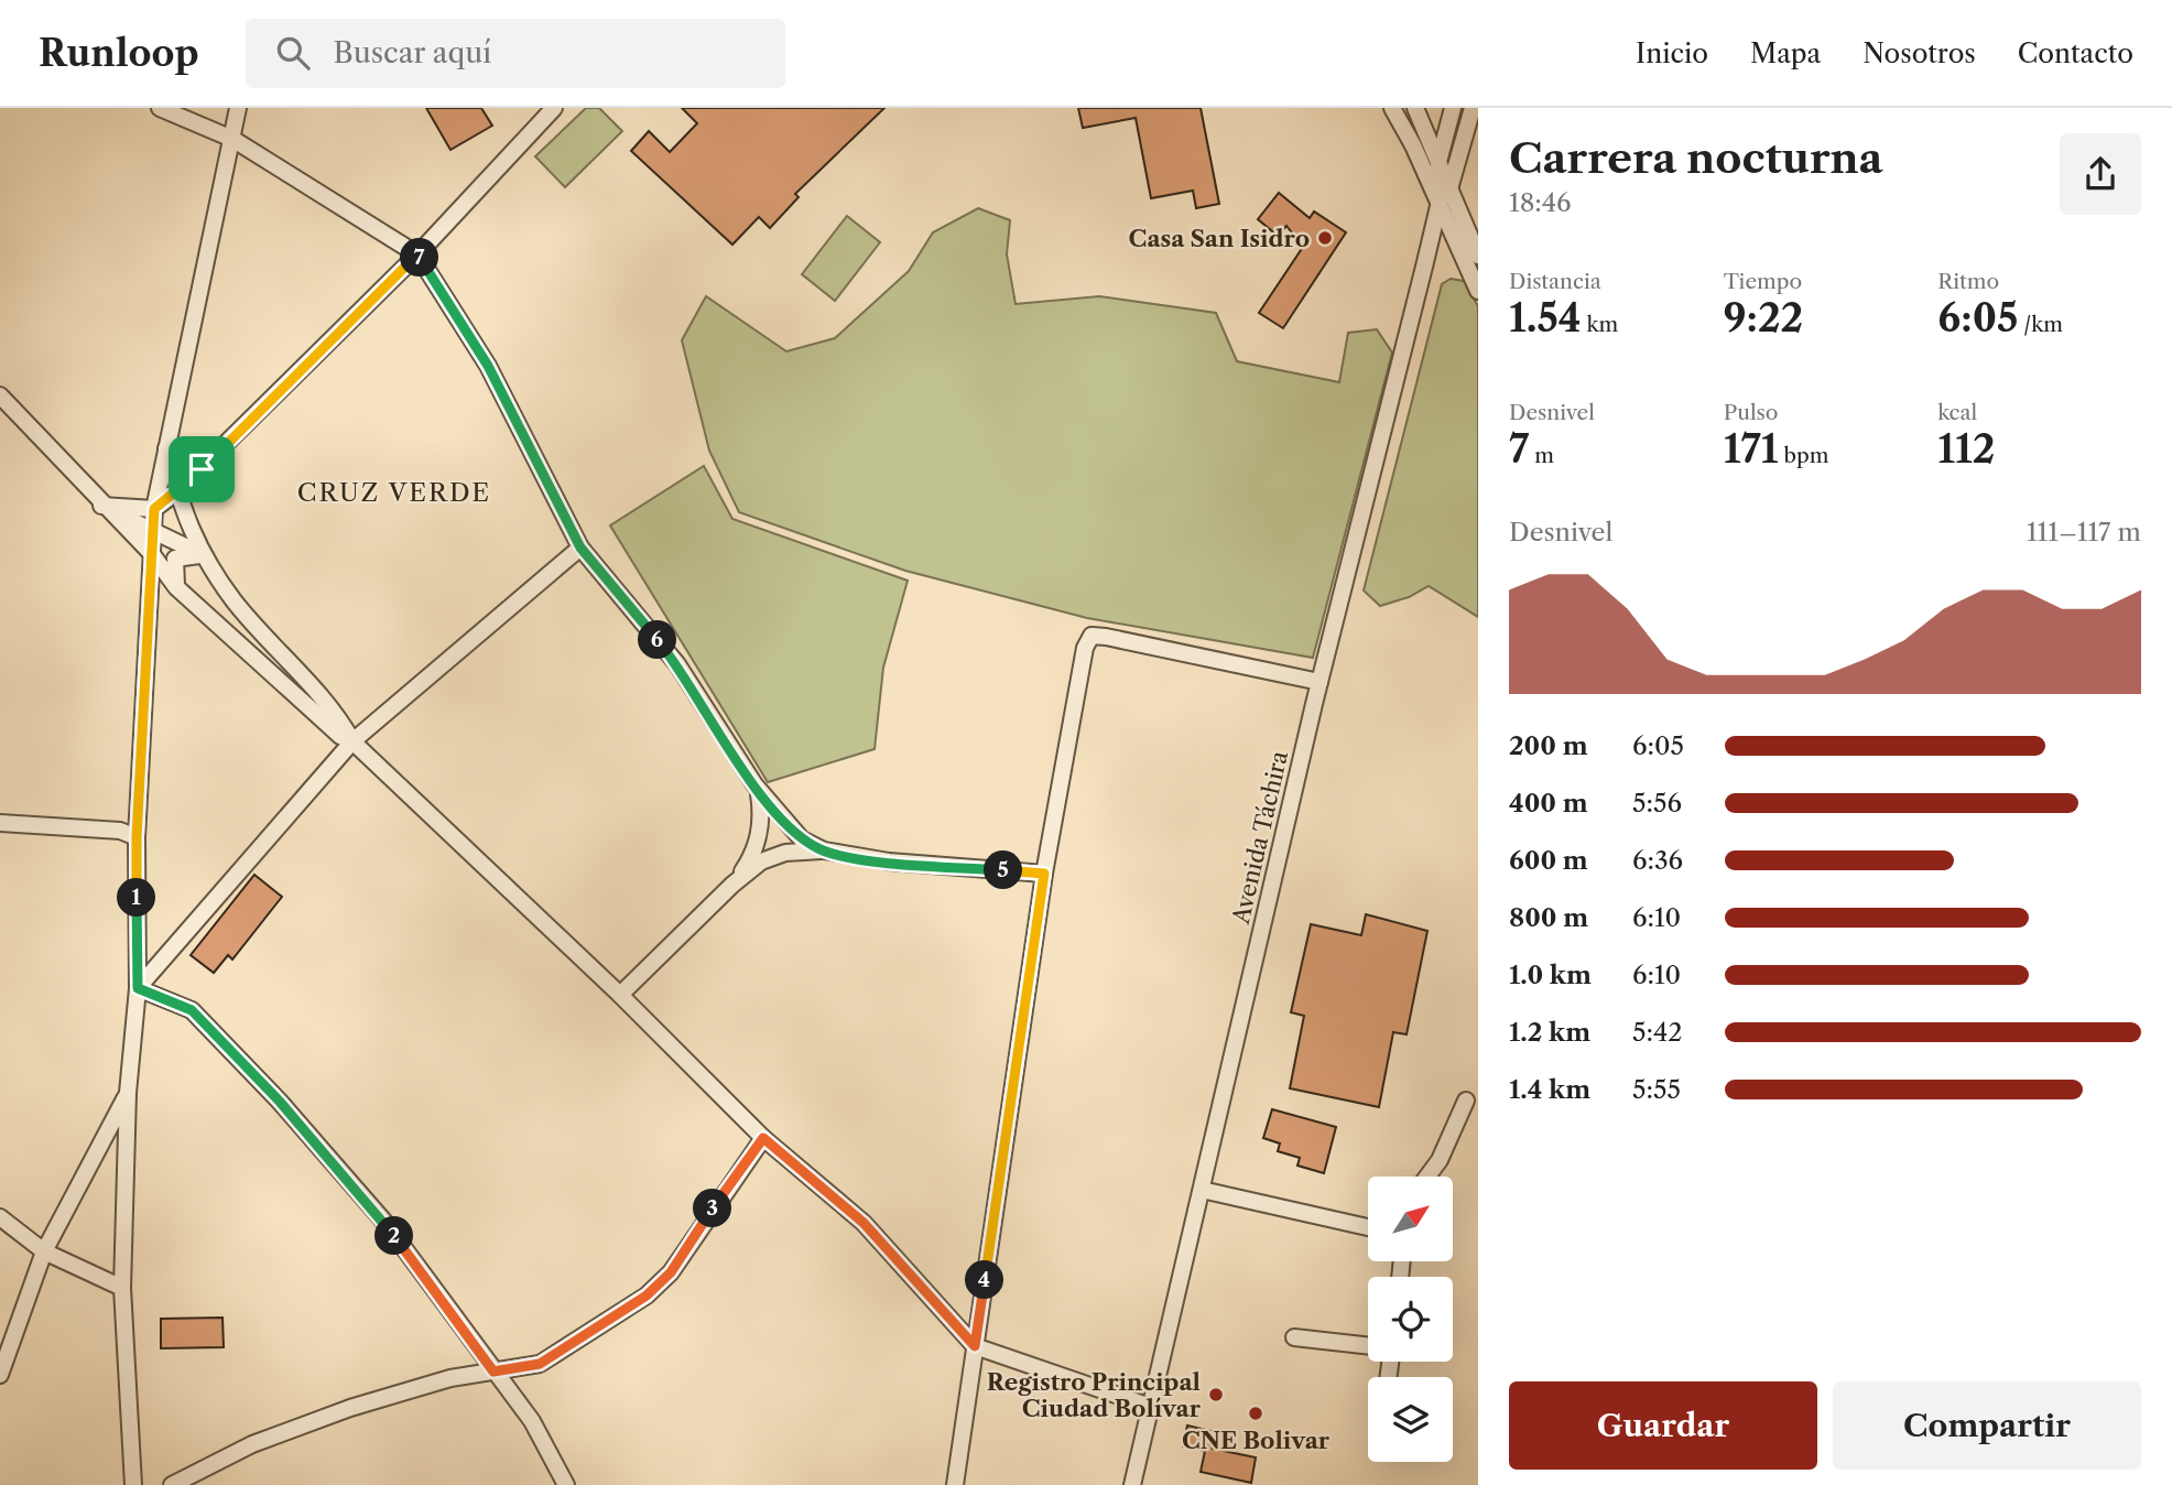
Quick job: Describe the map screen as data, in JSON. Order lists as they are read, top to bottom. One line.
{"streets":{"street":["Avenida Táchira"]},"districts":["CRUZ VERDE"],"places":["Casa San Isidro","Registro Principal Ciudad Bolívar","CNE Bolivar"],"north":"top right","page":{"header":"Runloop","search":"Buscar aquí","nav":["Inicio","Mapa","Nosotros","Contacto"],"heading":["Carrera nocturna","18:46"],"pins":["7","6","5","1","3","2","4"],"stats":[["Distancia","1.54 km"],["Tiempo","9:22"],["Ritmo","6:05 /km"],["Desnivel","7 m"],["Pulso","171 bpm"],["kcal","112"]],"chart":["Desnivel","111–117 m"],"list":[{"name":"200 m","note":"6:05"},{"name":"400 m","note":"5:56"},{"name":"600 m","note":"6:36"},{"name":"800 m","note":"6:10"},{"name":"1.0 km","note":"6:10"},{"name":"1.2 km","note":"5:42"},{"name":"1.4 km","note":"5:55"}],"buttons":["Guardar","Compartir"]}}
